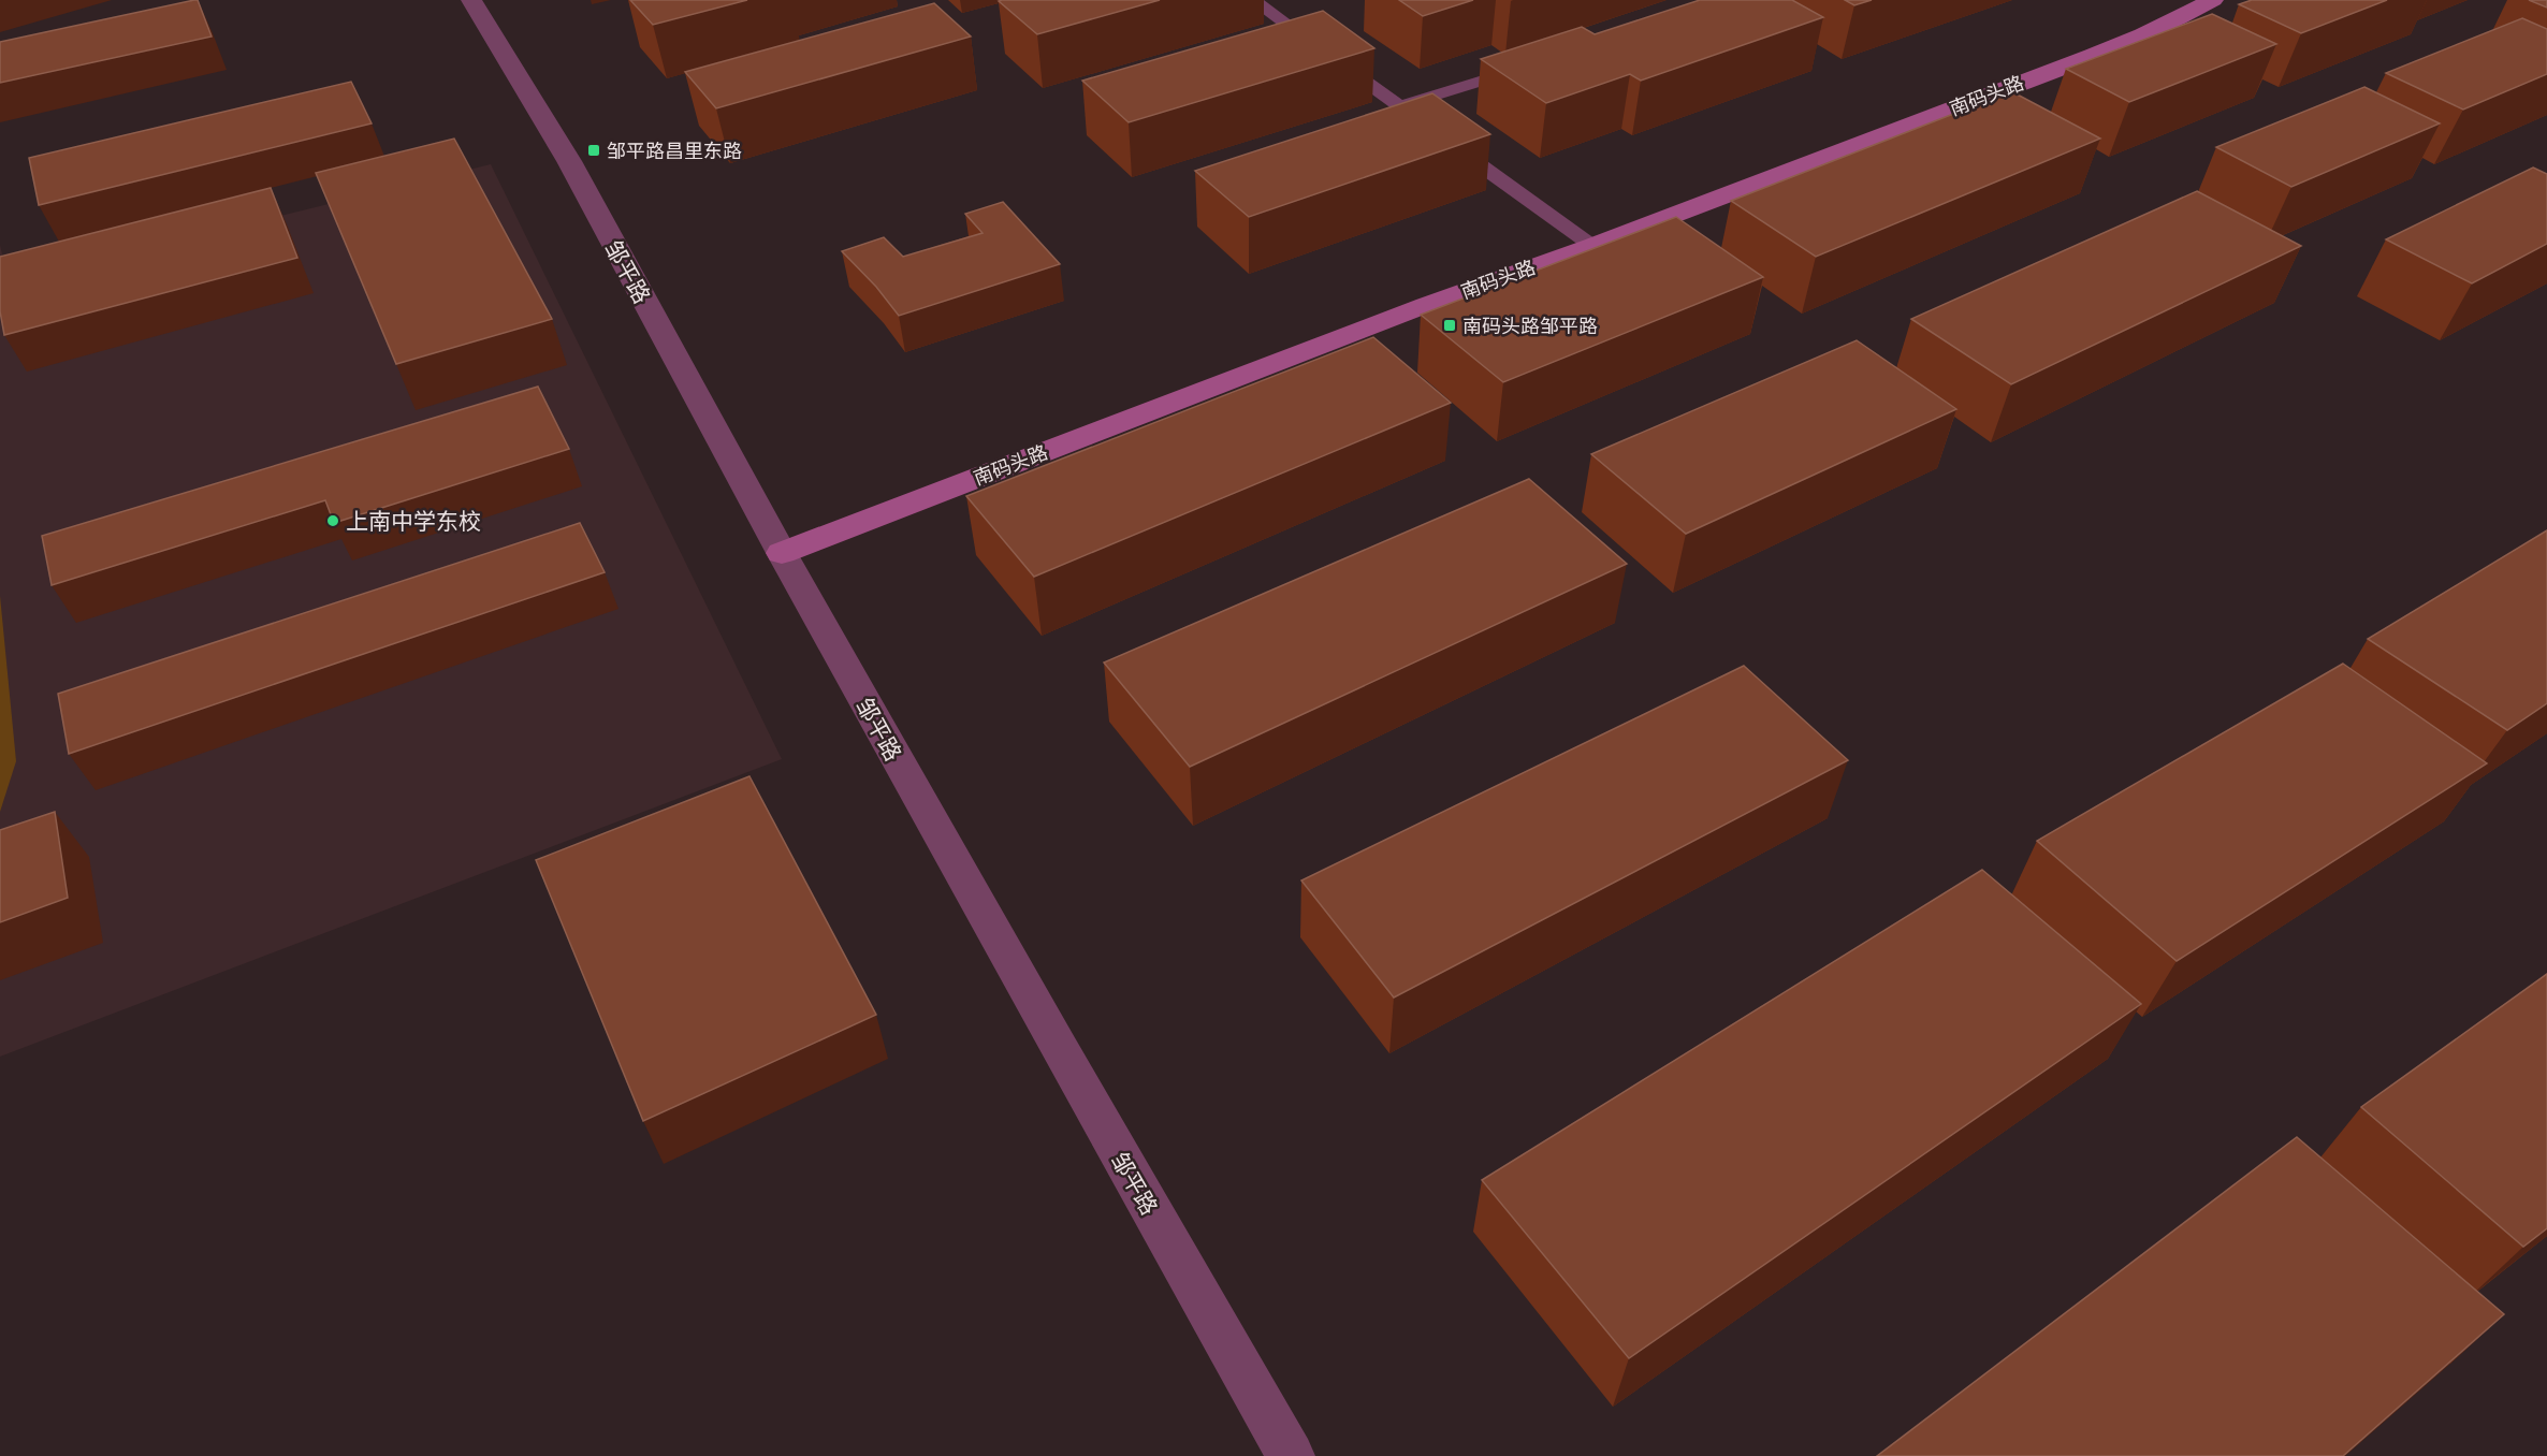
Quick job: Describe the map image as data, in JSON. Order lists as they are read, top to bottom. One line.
{"streets":{"street":["南码头路","邹平路"]},"crossings":[["南码头路","邹平路"]],"places":{"transit":["邹平路昌里东路","南码头路邹平路"],"other":["上南中学东校"]}}
